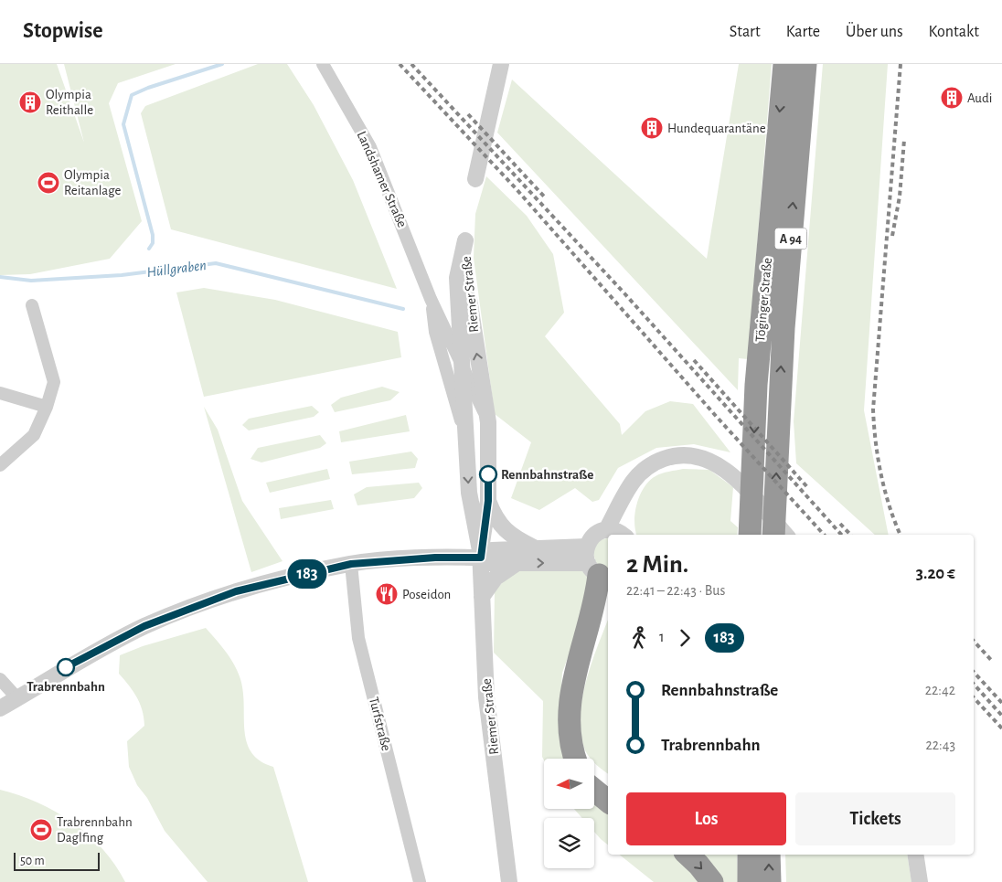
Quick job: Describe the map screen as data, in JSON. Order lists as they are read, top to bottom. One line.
{"streets":{"highway":["A 94","Töginger Straße"],"street":["Landshamer Straße","Riemer Straße","Turfstraße"]},"crossings":[["Landshamer Straße","Riemer Straße"]],"water":["Hüllgraben"],"places":{"building":["Audi","Olympia Reithalle","Hundequarantäne"],"sports":["Olympia Reitanlage","Trabrennbahn Daglfing"],"other":["Rennbahnstraße","Trabrennbahn"],"restaurant":["Poseidon"]},"lines":["bus line 183"],"scale_bar":"50 m","north":"left","page":{"header":"Stopwise","nav":["Start","Karte","Über uns","Kontakt"],"on_map":"183","heading":["2 Min.","22:41 – 22:43 · Bus","3.20 €"],"legs":["1","183"],"list":[{"name":"Rennbahnstraße","value":"22:42"},{"name":"Trabrennbahn","value":"22:43"}],"buttons":["Los","Tickets"],"scale":"50 m"}}
